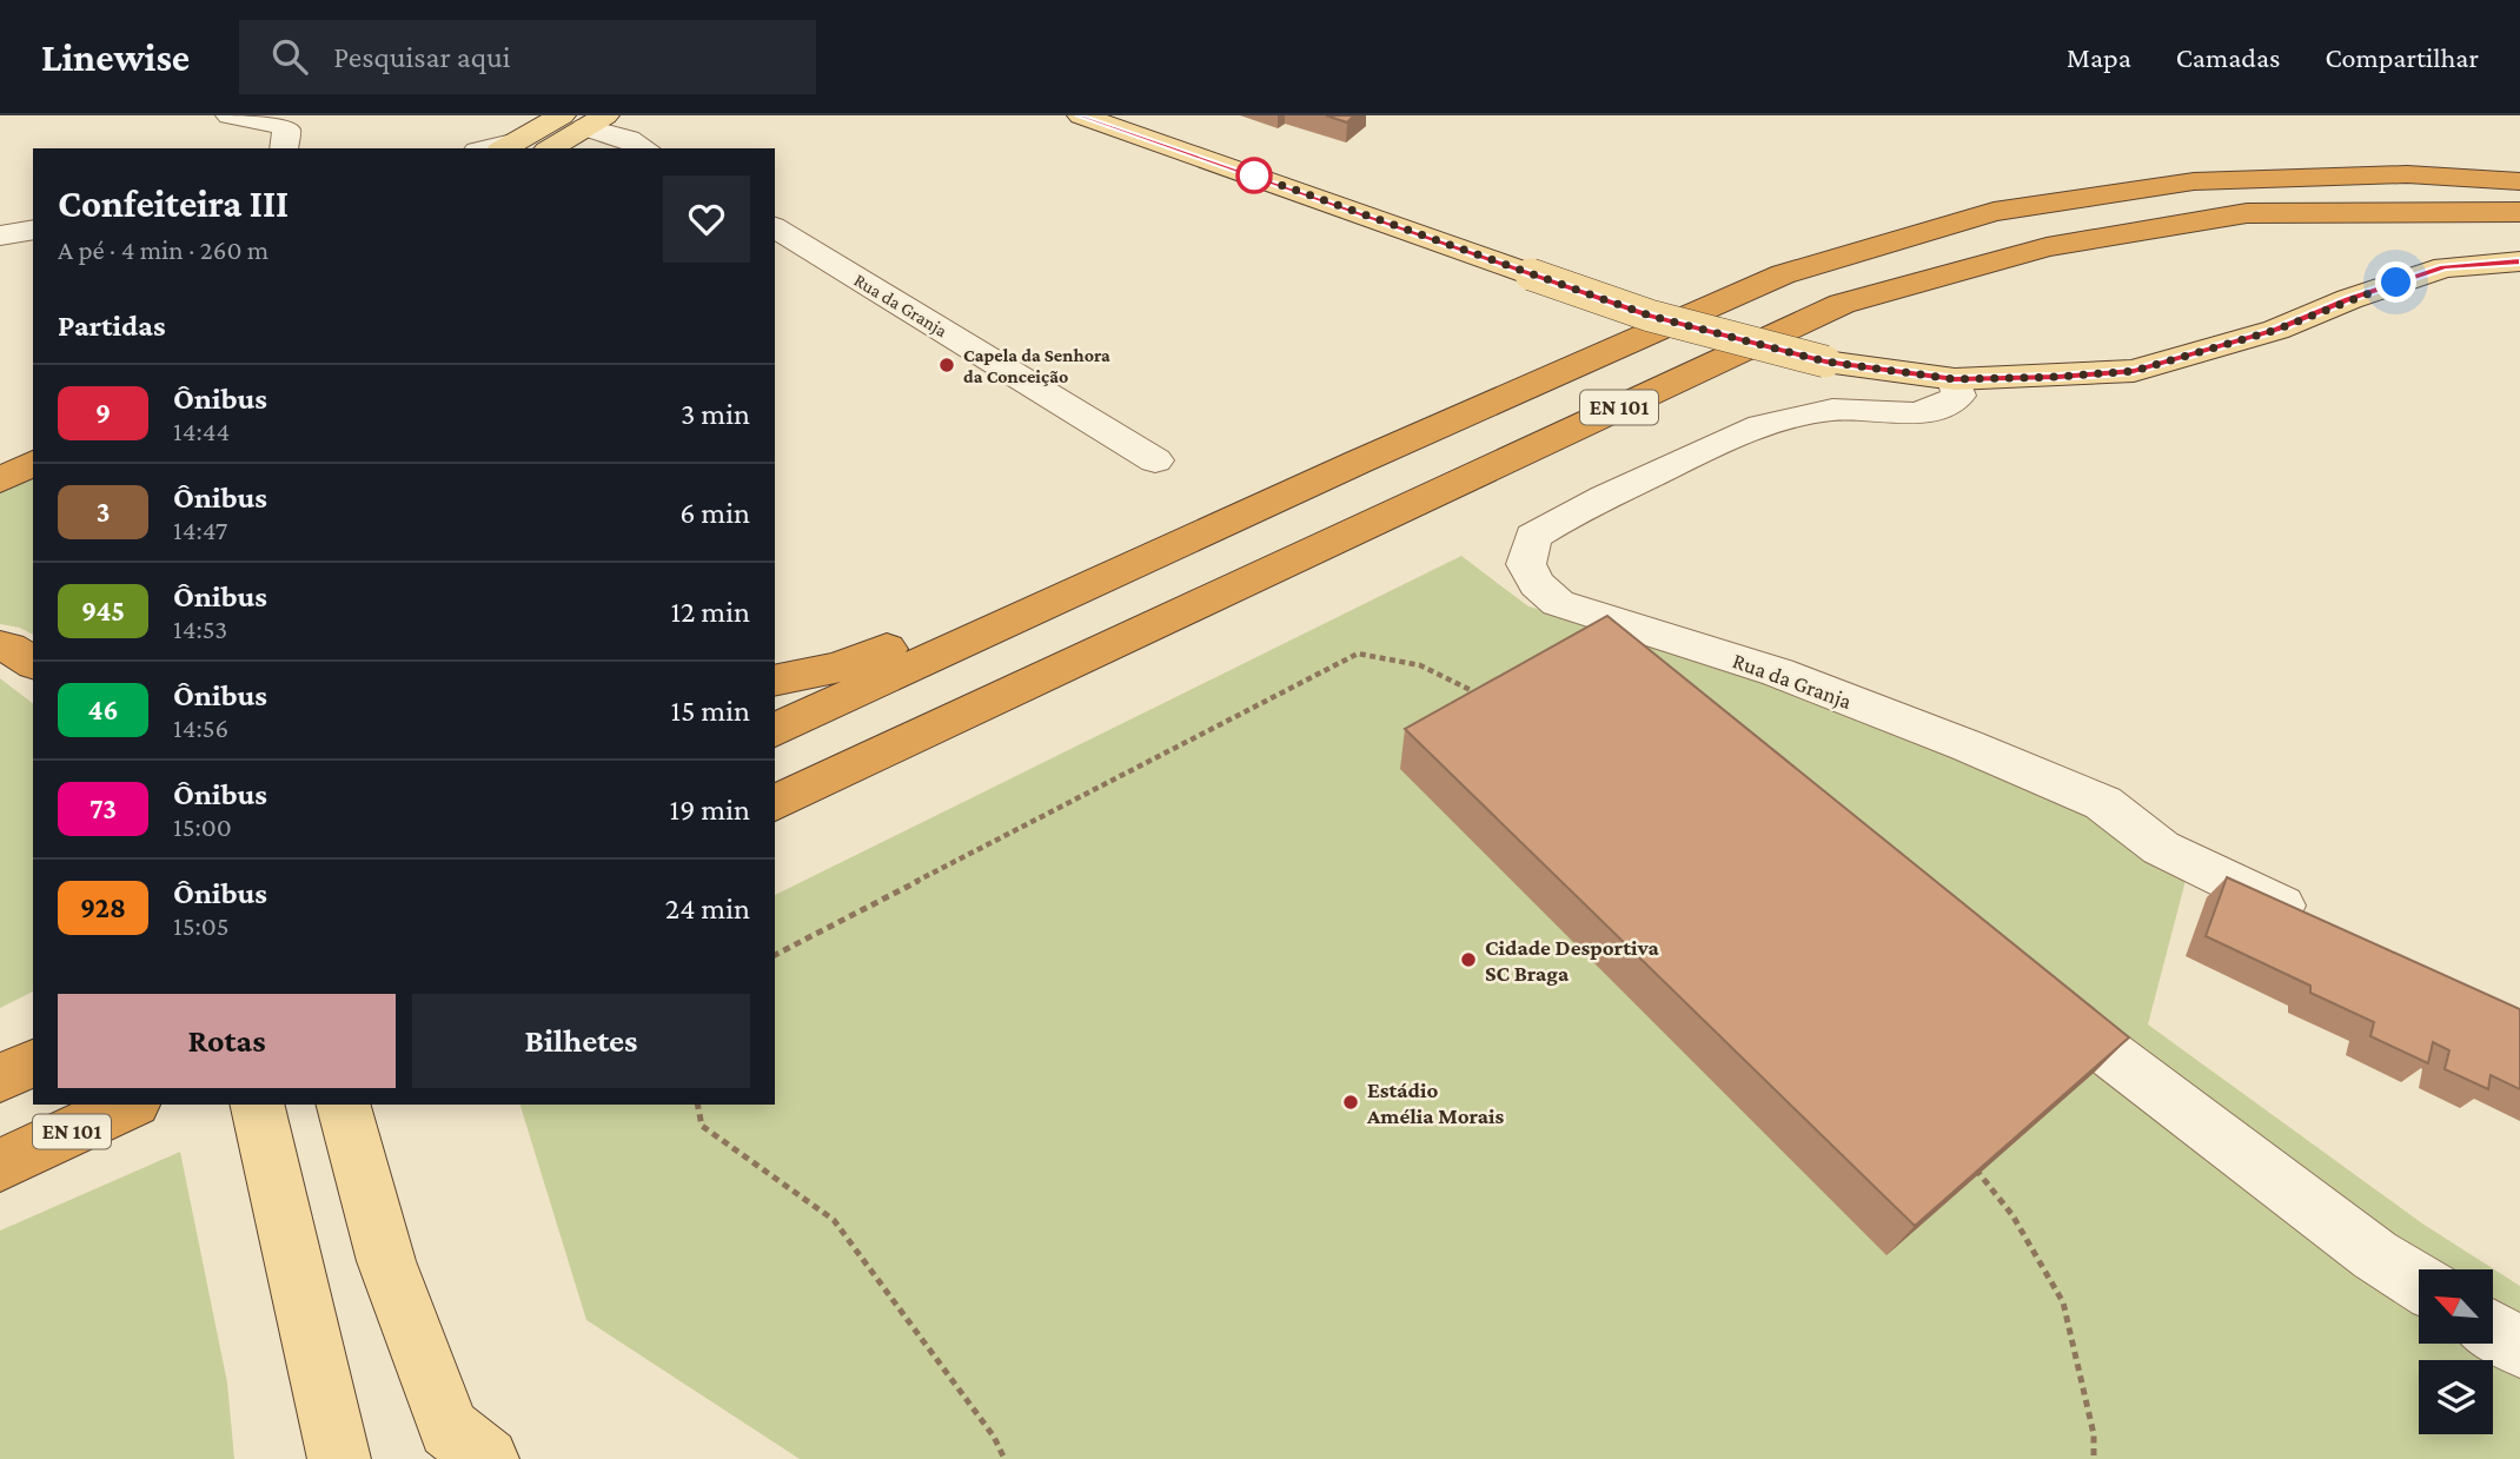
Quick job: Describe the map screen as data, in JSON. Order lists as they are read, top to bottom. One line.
{"streets":{"highway":["EN 101"],"street":["Rua da Granja"]},"places":["Capela da Senhora da Conceição","Cidade Desportiva SC Braga","Estádio Amélia Morais"],"lines":["bus line 9"],"north":"top left","page":{"header":"Linewise","search":"Pesquisar aqui","nav":["Mapa","Camadas","Compartilhar"],"heading":[["Confeiteira III","A pé · 4 min · 260 m"],"Partidas"],"list":[{"mark":"9","name":"Ônibus","note":"14:44","value":"3 min"},{"mark":"3","name":"Ônibus","note":"14:47","value":"6 min"},{"mark":"945","name":"Ônibus","note":"14:53","value":"12 min"},{"mark":"46","name":"Ônibus","note":"14:56","value":"15 min"},{"mark":"73","name":"Ônibus","note":"15:00","value":"19 min"},{"mark":"928","name":"Ônibus","note":"15:05","value":"24 min"}],"buttons":["Rotas","Bilhetes"]}}
